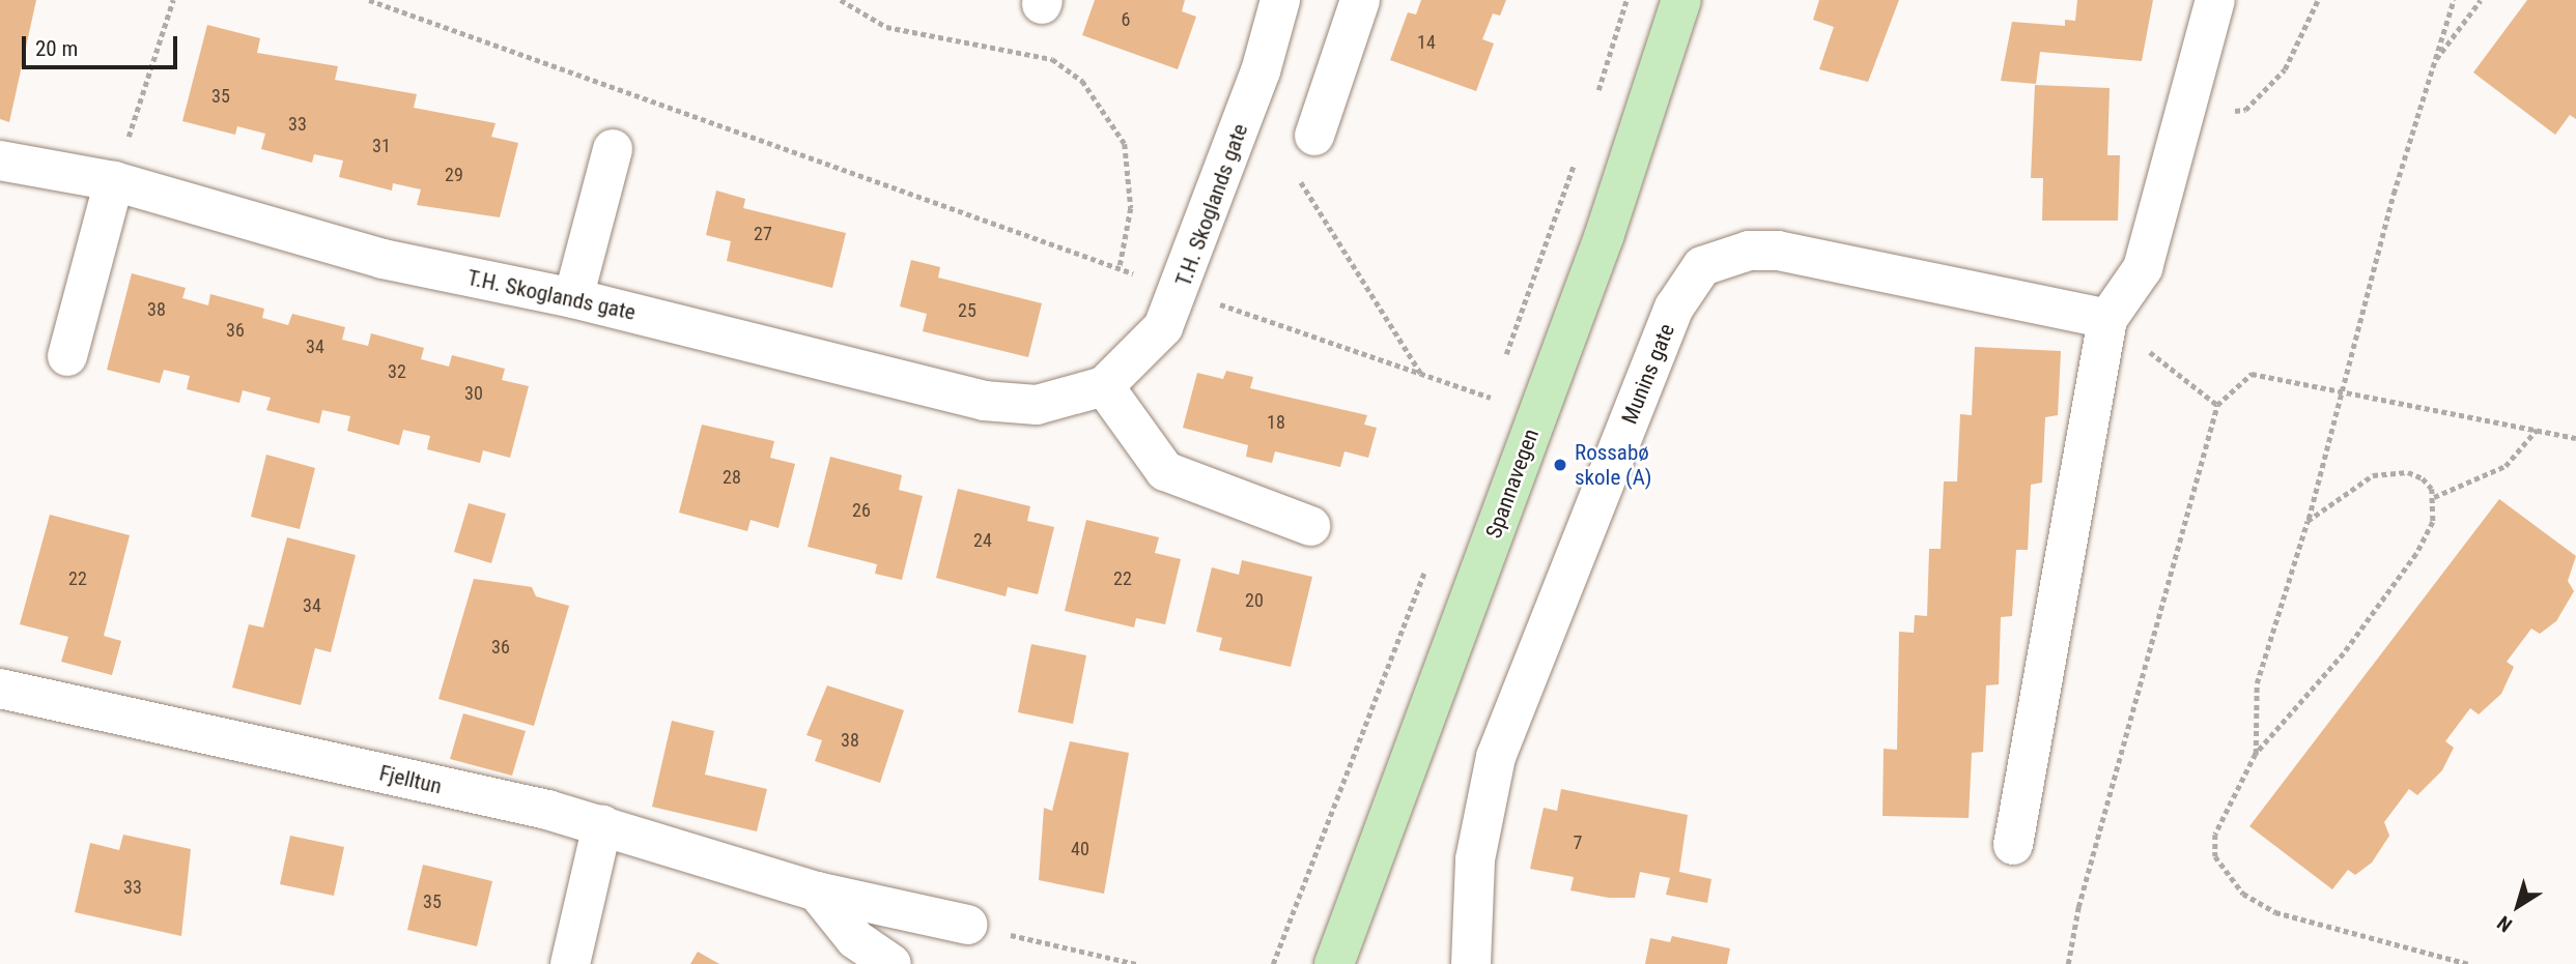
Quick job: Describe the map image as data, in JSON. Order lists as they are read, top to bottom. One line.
{"streets":{"main road":["Spannavegen"],"street":["T.H. Skoglands gate","Munins gate","Fjelltun"]},"places":["Rossabø skole (A)"],"house_numbers":["6","14","35","33","31","29","27","38","25","36","34","32","30","18","28","26","24","22","22","20","34","36","38","7","40","33","35"],"scale_bar":"20 m","north":"bottom left"}
